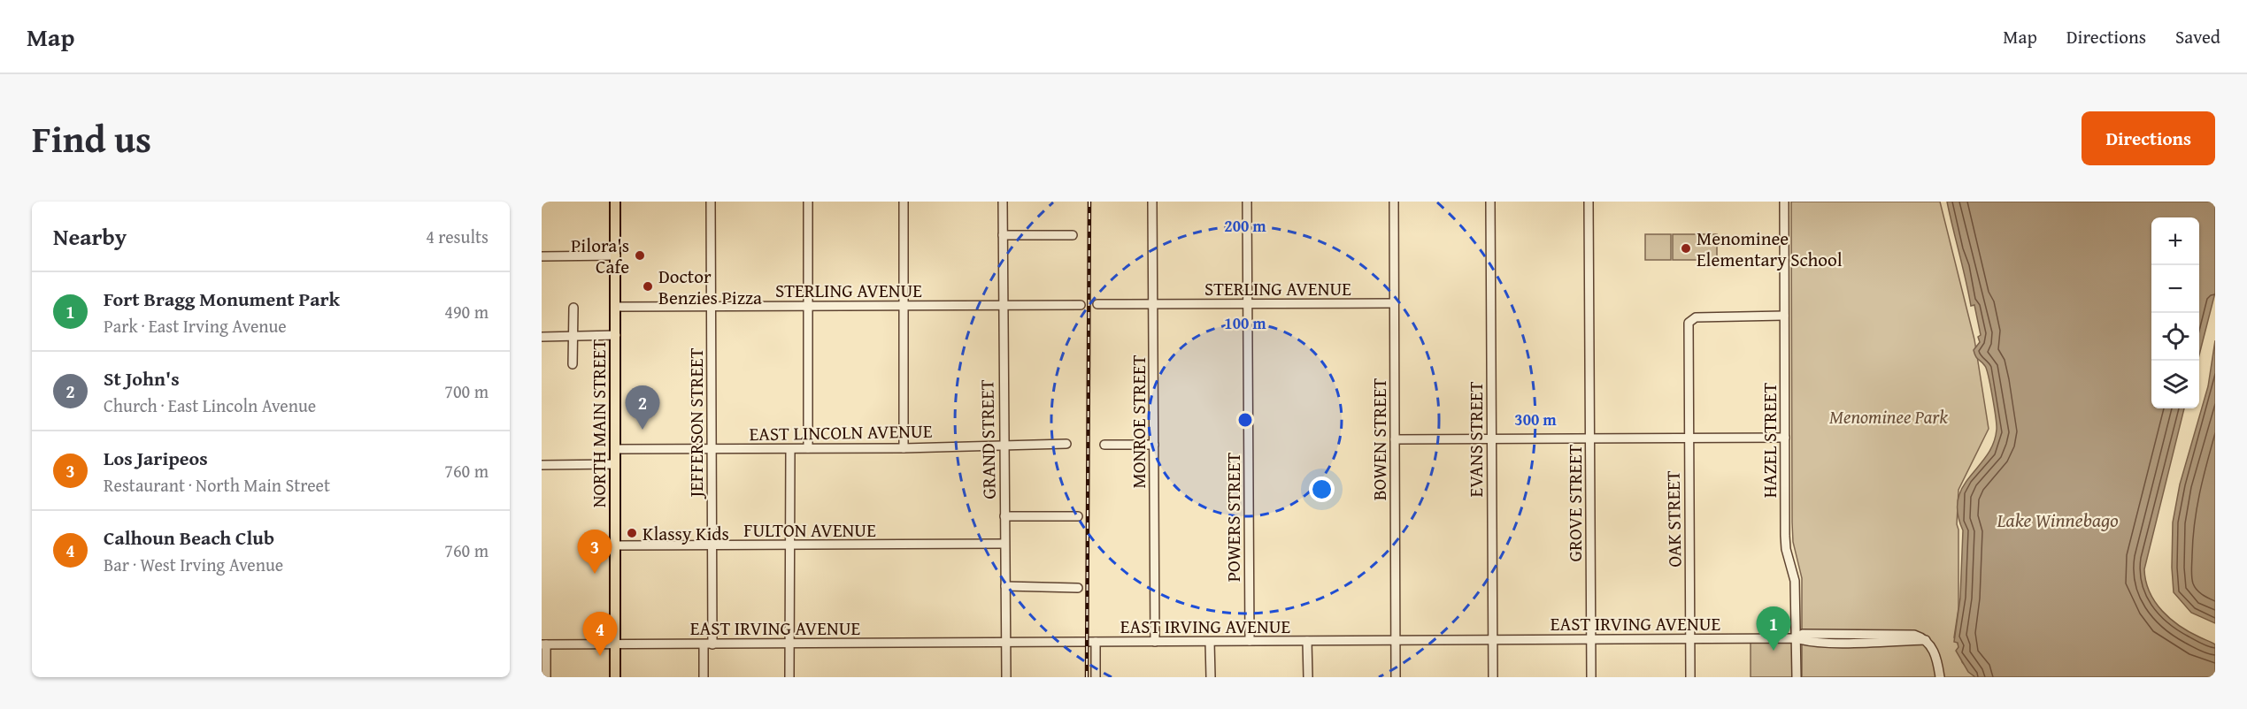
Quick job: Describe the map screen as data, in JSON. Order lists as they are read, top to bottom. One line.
{"streets":{"main road":["NORTH MAIN STREET"],"street":["STERLING AVENUE","MONROE STREET","JEFFERSON STREET","EAST LINCOLN AVENUE","GRAND STREET","BOWEN STREET","EVANS STREET","HAZEL STREET","GROVE STREET","POWERS STREET","OAK STREET","FULTON AVENUE","EAST IRVING AVENUE"]},"crossings":[["STERLING AVENUE","MONROE STREET"],["STERLING AVENUE","JEFFERSON STREET"],["STERLING AVENUE","NORTH MAIN STREET"],["STERLING AVENUE","GRAND STREET"],["STERLING AVENUE","BOWEN STREET"],["STERLING AVENUE","POWERS STREET"],["MONROE STREET","EAST IRVING AVENUE"],["JEFFERSON STREET","EAST LINCOLN AVENUE"],["JEFFERSON STREET","FULTON AVENUE"],["JEFFERSON STREET","EAST IRVING AVENUE"],["NORTH MAIN STREET","EAST LINCOLN AVENUE"],["NORTH MAIN STREET","FULTON AVENUE"],["NORTH MAIN STREET","EAST IRVING AVENUE"],["EAST LINCOLN AVENUE","GRAND STREET"],["GRAND STREET","FULTON AVENUE"],["GRAND STREET","EAST IRVING AVENUE"],["BOWEN STREET","EAST IRVING AVENUE"],["EVANS STREET","EAST IRVING AVENUE"],["HAZEL STREET","OAK STREET"],["HAZEL STREET","EAST IRVING AVENUE"],["GROVE STREET","EAST IRVING AVENUE"],["POWERS STREET","EAST IRVING AVENUE"],["OAK STREET","EAST IRVING AVENUE"]],"water":["Lake Winnebago"],"parks":["Menominee Park"],"places":["Menominee Elementary School","Pilora's Cafe","Doctor Benzies Pizza","Klassy Kids"],"page":{"header":"Map","nav":["Map","Directions","Saved"],"title":"Find us","buttons":"Directions","heading":["Nearby","4 results"],"map_buttons":["+","−"],"list":[{"mark":"1","name":"Fort Bragg Monument Park","note":"Park · East Irving Avenue","value":"490 m"},{"mark":"2","name":"St John's","note":"Church · East Lincoln Avenue","value":"700 m"},{"mark":"3","name":"Los Jaripeos","note":"Restaurant · North Main Street","value":"760 m"},{"mark":"4","name":"Calhoun Beach Club","note":"Bar · West Irving Avenue","value":"760 m"}],"pins":["2","3","1","4"]},"rings":["200 m","100 m","300 m"]}
